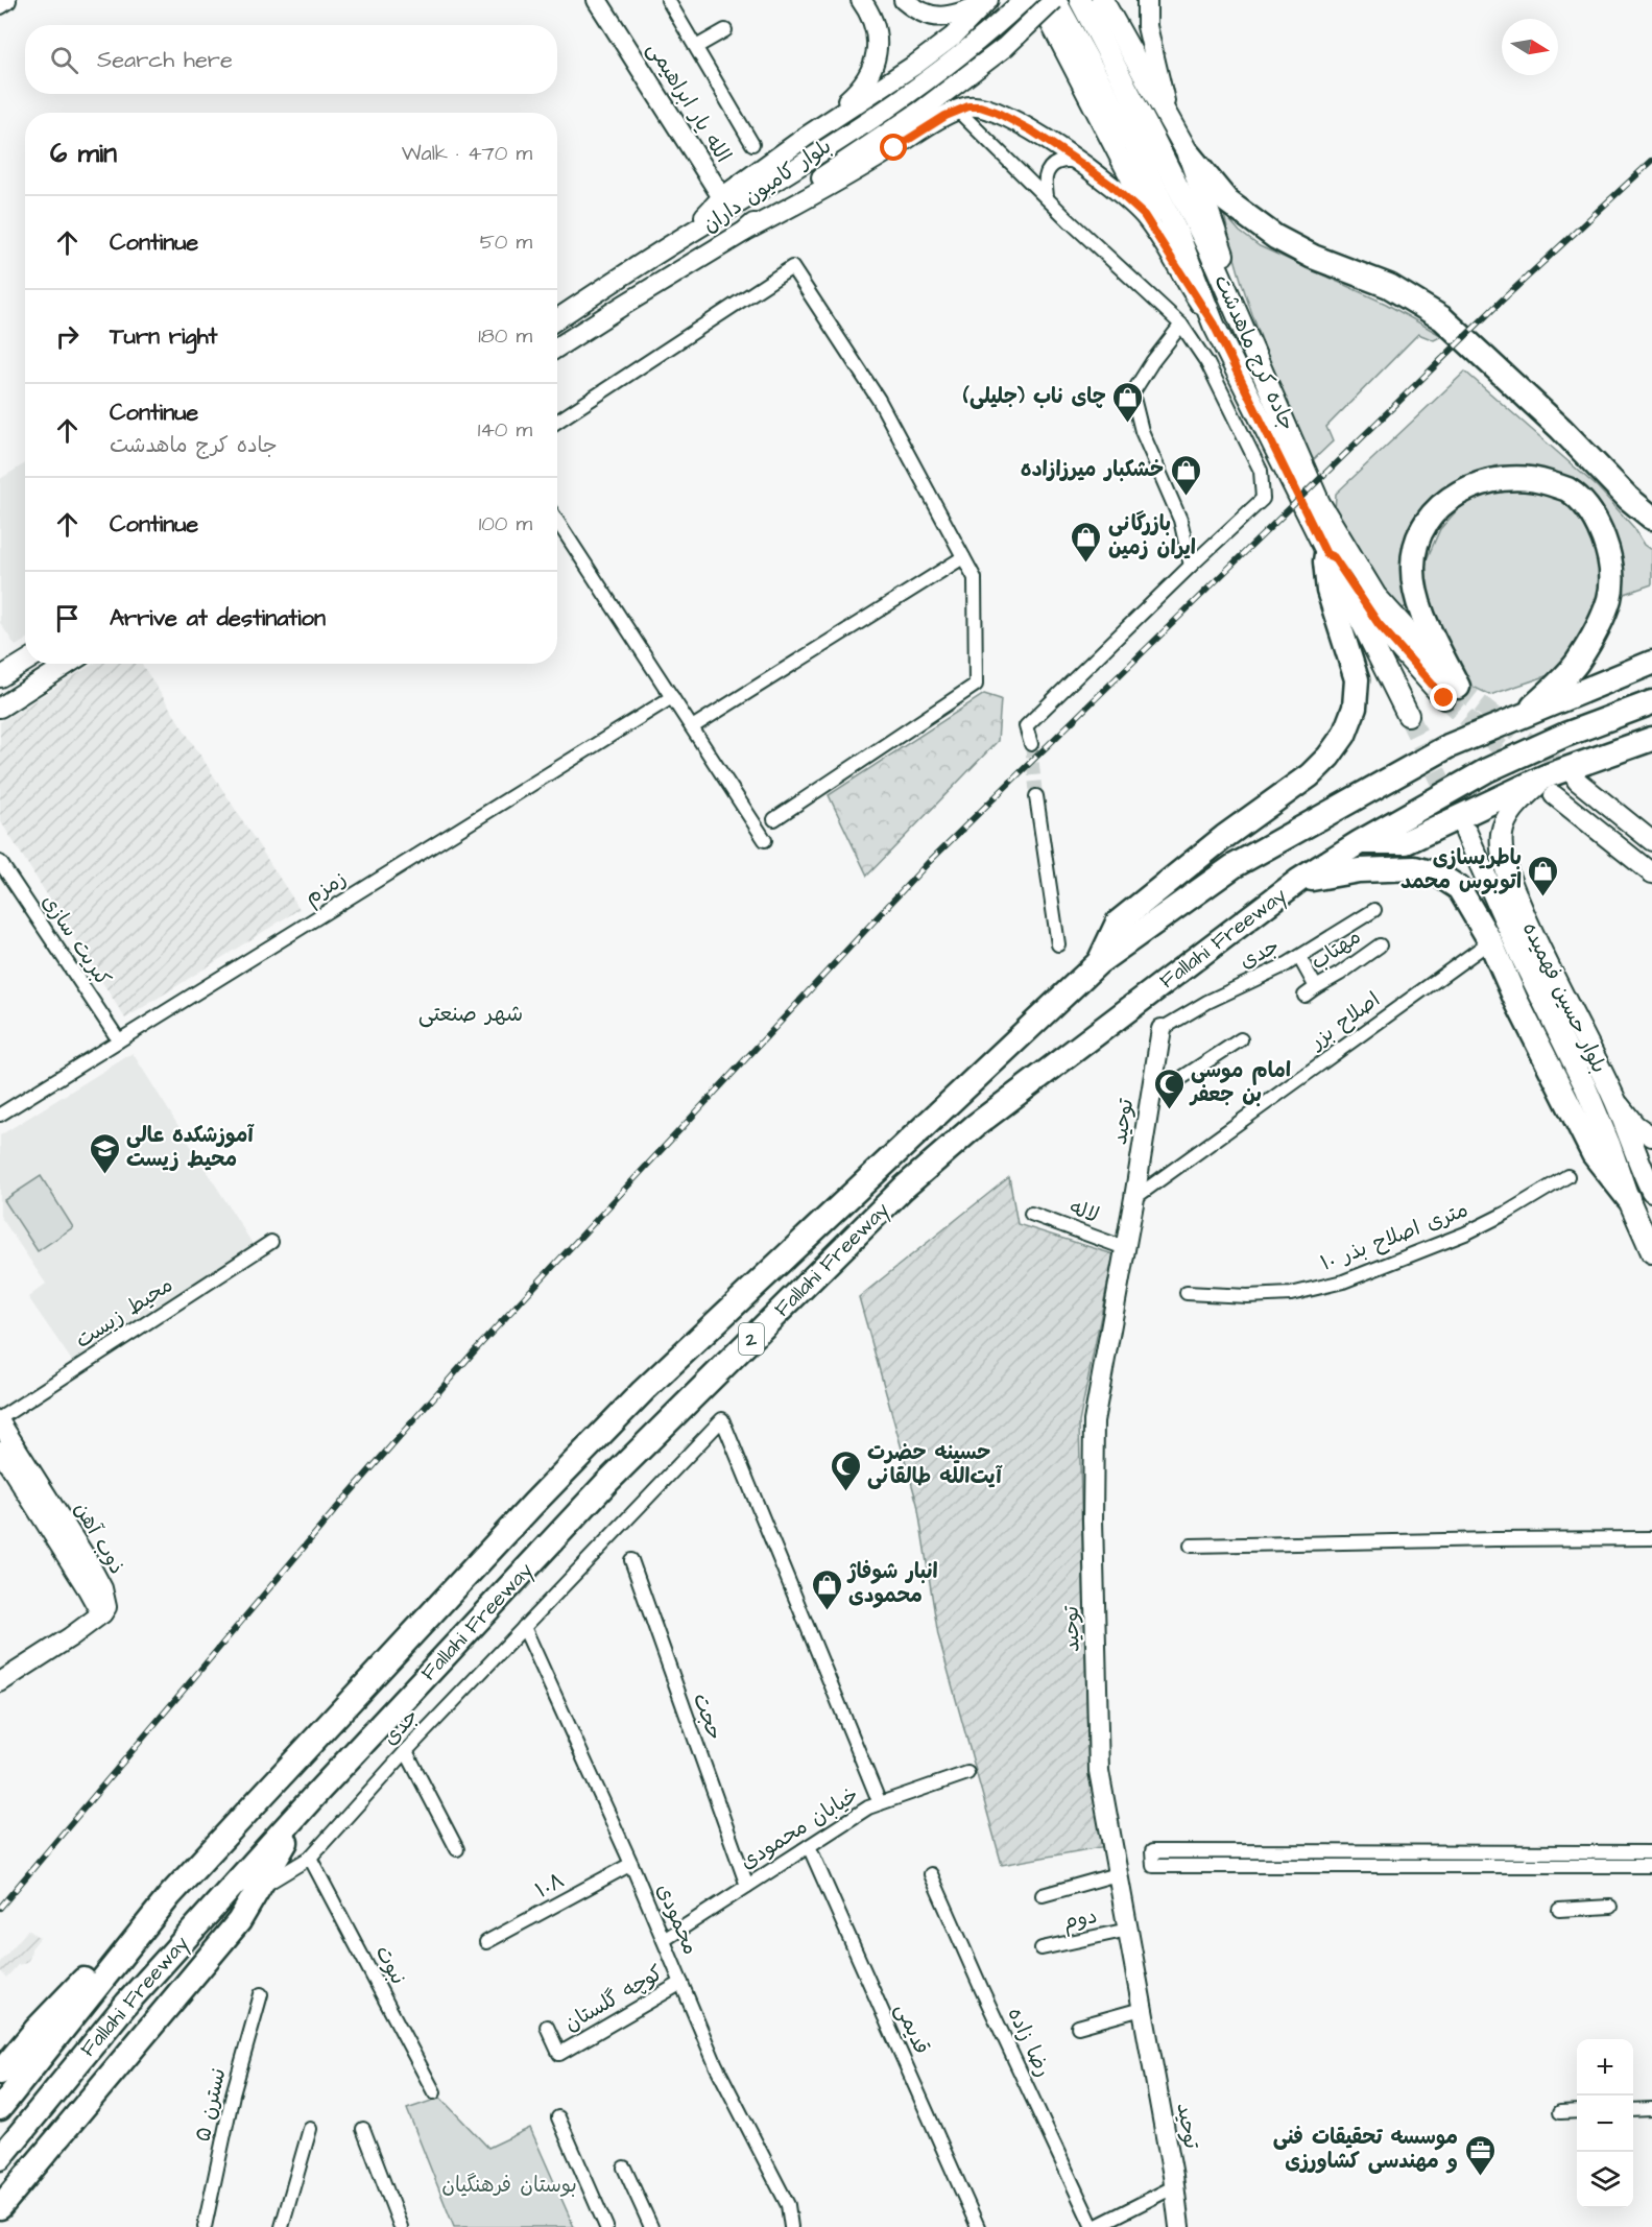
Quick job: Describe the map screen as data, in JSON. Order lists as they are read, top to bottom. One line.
{"streets":{"highway":["Fallahi Freeway","2"],"main road":["الله یار ابراهیمی","بلوار کامیون داران","جاده کرج ماهدشت","بلوار حسین فهمیده","توحید","ذوب آهن"],"street":["زمزم","کبریت سازی","مهتاب","جدی","اصلاح بزر","لاله","۱۰ متری اصلاح بذر","محیط زیست","حجت","خیابان محمودی","۱۰۸","محمودی","دوم","نبوت","کوچه گلستان","قدیمی","رضا زاده","نسترن ۵"]},"crossings":[["بلوار کامیون داران","جاده کرج ماهدشت"],["زمزم","کبریت سازی"],["مهتاب","جدی"],["جدی","توحید"],["جدی","خیابان محمودی"],["جدی","محمودی"],["جدی","نبوت"],["اصلاح بزر","توحید"],["توحید","لاله"],["توحید","دوم"],["محیط زیست","ذوب آهن"],["حجت","خیابان محمودی"],["خیابان محمودی","محمودی"],["خیابان محمودی","قدیمی"],["۱۰۸","محمودی"],["محمودی","کوچه گلستان"]],"districts":["شهر صنعتی"],"parks":["بوستان فرهنگیان"],"places":{"shop":["چای ناب (جلیلی)","خشکبار میرزازاده","بازرگانی ایران زمین","باطریسازی اتوبوس محمد","انبار شوفاژ محمودی"],"mosque":["امام موسی بن جعفر","حسینه حضرت آیت‌الله طالقانی"],"school or university":["آموزشکده عالی محیط زیست"],"office":["موسسه تحقیقات فنی و مهندسی کشاورزی"]},"north":"right","page":{"search":"Search here","heading":["6 min","Walk · 470 m"],"list":[["Continue","50 m"],["Turn right","180 m"],["Continue","جاده کرج ماهدشت","140 m"],["Continue","100 m"],"Arrive at destination"],"map_buttons":["+","−"]}}
